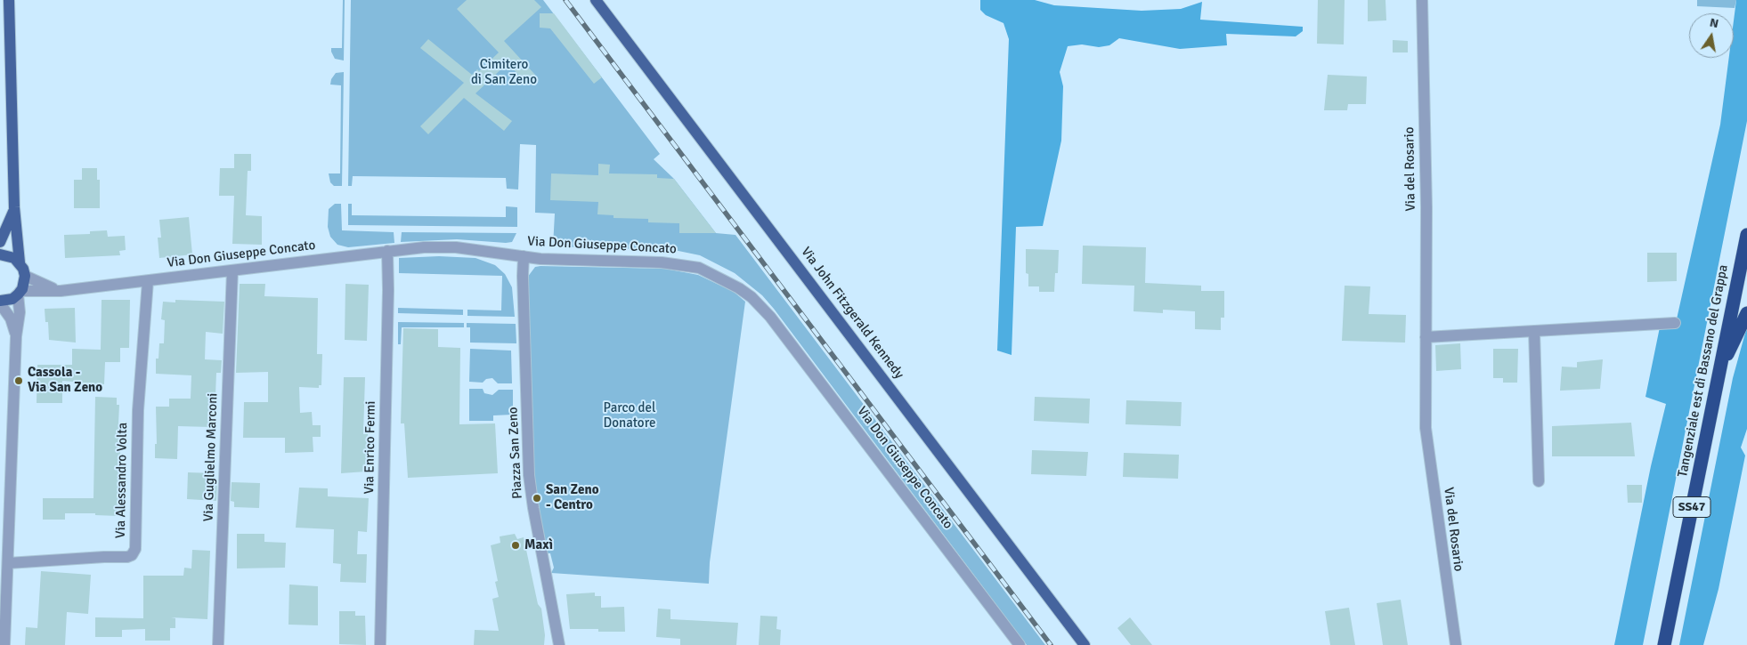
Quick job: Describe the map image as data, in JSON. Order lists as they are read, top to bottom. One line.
{"streets":{"highway":["Tangenziale est di Bassano del Grappa","SS47"],"main road":["Via John Fitzgerald Kennedy"],"street":["Via del Rosario","Via Don Giuseppe Concato","Via Enrico Fermi","Piazza San Zeno","Via Guglielmo Marconi","Via Alessandro Volta"]},"crossings":[["Via Don Giuseppe Concato","Via Enrico Fermi"],["Via Don Giuseppe Concato","Piazza San Zeno"],["Via Don Giuseppe Concato","Via Guglielmo Marconi"],["Via Don Giuseppe Concato","Via Alessandro Volta"]],"parks":["Cimitero di San Zeno","Parco del Donatore"],"places":["Cassola - Via San Zeno","San Zeno - Centro","Maxì"],"north":"top"}
